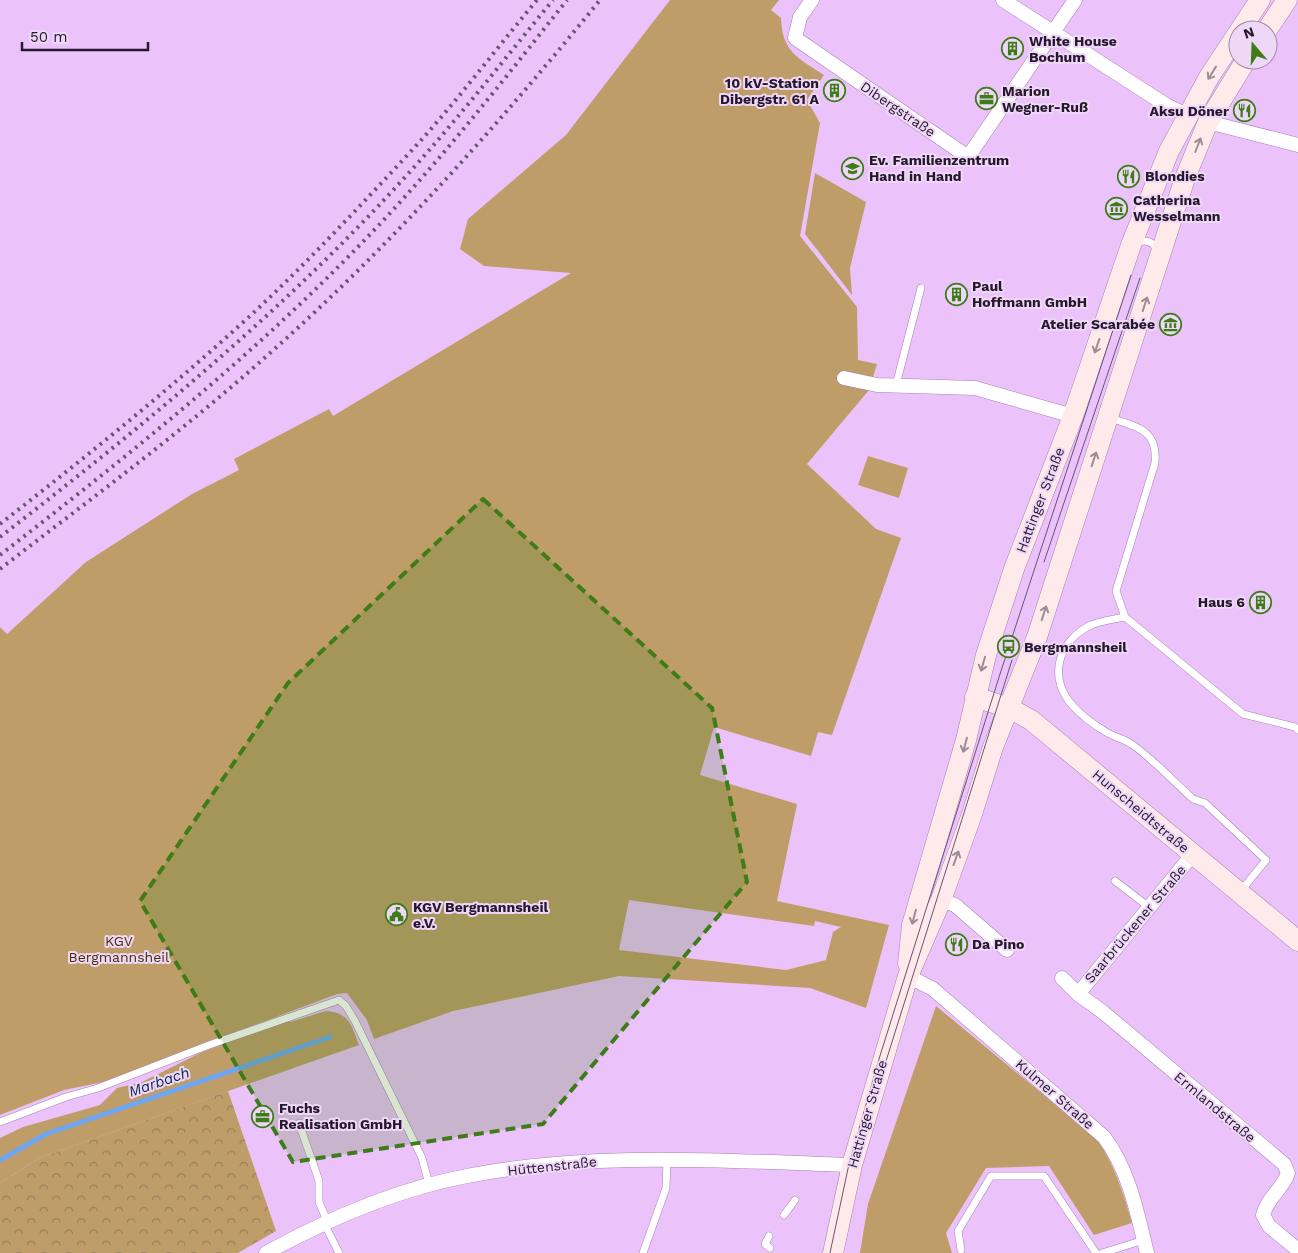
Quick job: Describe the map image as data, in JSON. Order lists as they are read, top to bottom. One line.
{"streets":{"main road":["Hattinger Straße","Hunscheidtstraße"],"street":["Dibergstraße","Saarbrückener Straße","Kulmer Straße","Ermlandstraße","Hüttenstraße"]},"crossings":[["Hattinger Straße","Hunscheidtstraße"],["Hattinger Straße","Kulmer Straße"],["Hattinger Straße","Hüttenstraße"],["Hunscheidtstraße","Saarbrückener Straße"],["Saarbrückener Straße","Ermlandstraße"]],"water":["Marbach"],"parks":["KGV Bergmannsheil"],"places":{"building":["White House Bochum","10 kV-Station Dibergstr. 61 A","Paul Hoffmann GmbH","Haus 6"],"office":["Marion Wegner-Ruß","Fuchs Realisation GmbH"],"restaurant":["Aksu Döner","Blondies","Da Pino"],"school or university":["Ev. Familienzentrum Hand in Hand"],"museum":["Catherina Wesselmann","Atelier Scarabée"],"bus stop":["Bergmannsheil"],"public building":["KGV Bergmannsheil e.V."]},"scale_bar":"50 m","north":"top"}
